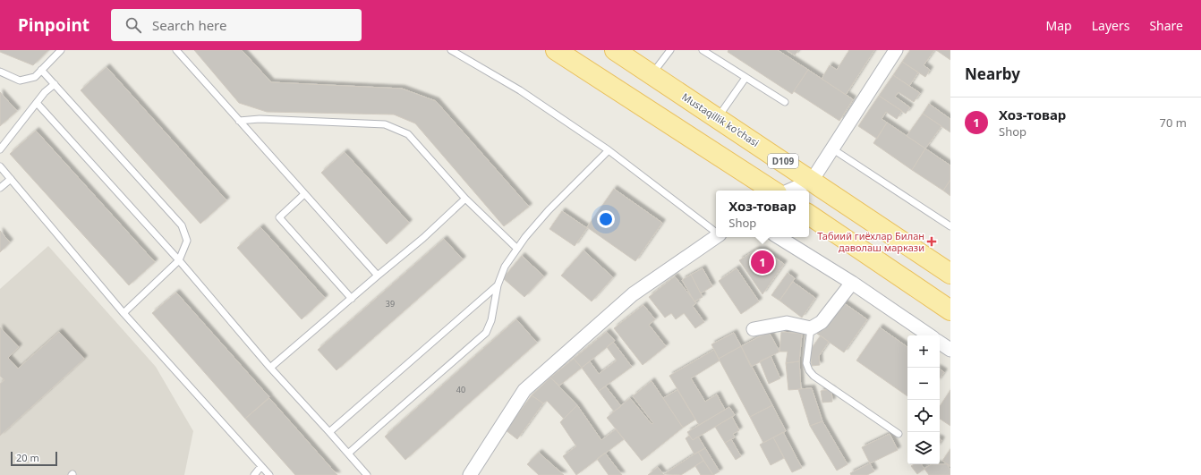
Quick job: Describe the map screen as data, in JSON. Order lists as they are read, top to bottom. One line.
{"streets":{"main road":["Mustaqillik ko'chasi","D109"]},"places":{"health":["Табиий гиёхлар Билан даволаш маркази"]},"house_numbers":["39","40"],"scale_bar":"20 m","page":{"header":"Pinpoint","search":"Search here","nav":["Map","Layers","Share"],"heading":"Nearby","list":[{"mark":"1","name":"Хоз-товар","note":"Shop","value":"70 m"}],"popup":["Хоз-товар","Shop"],"pins":"1","map_buttons":["+","−"],"scale":"20 m"}}
